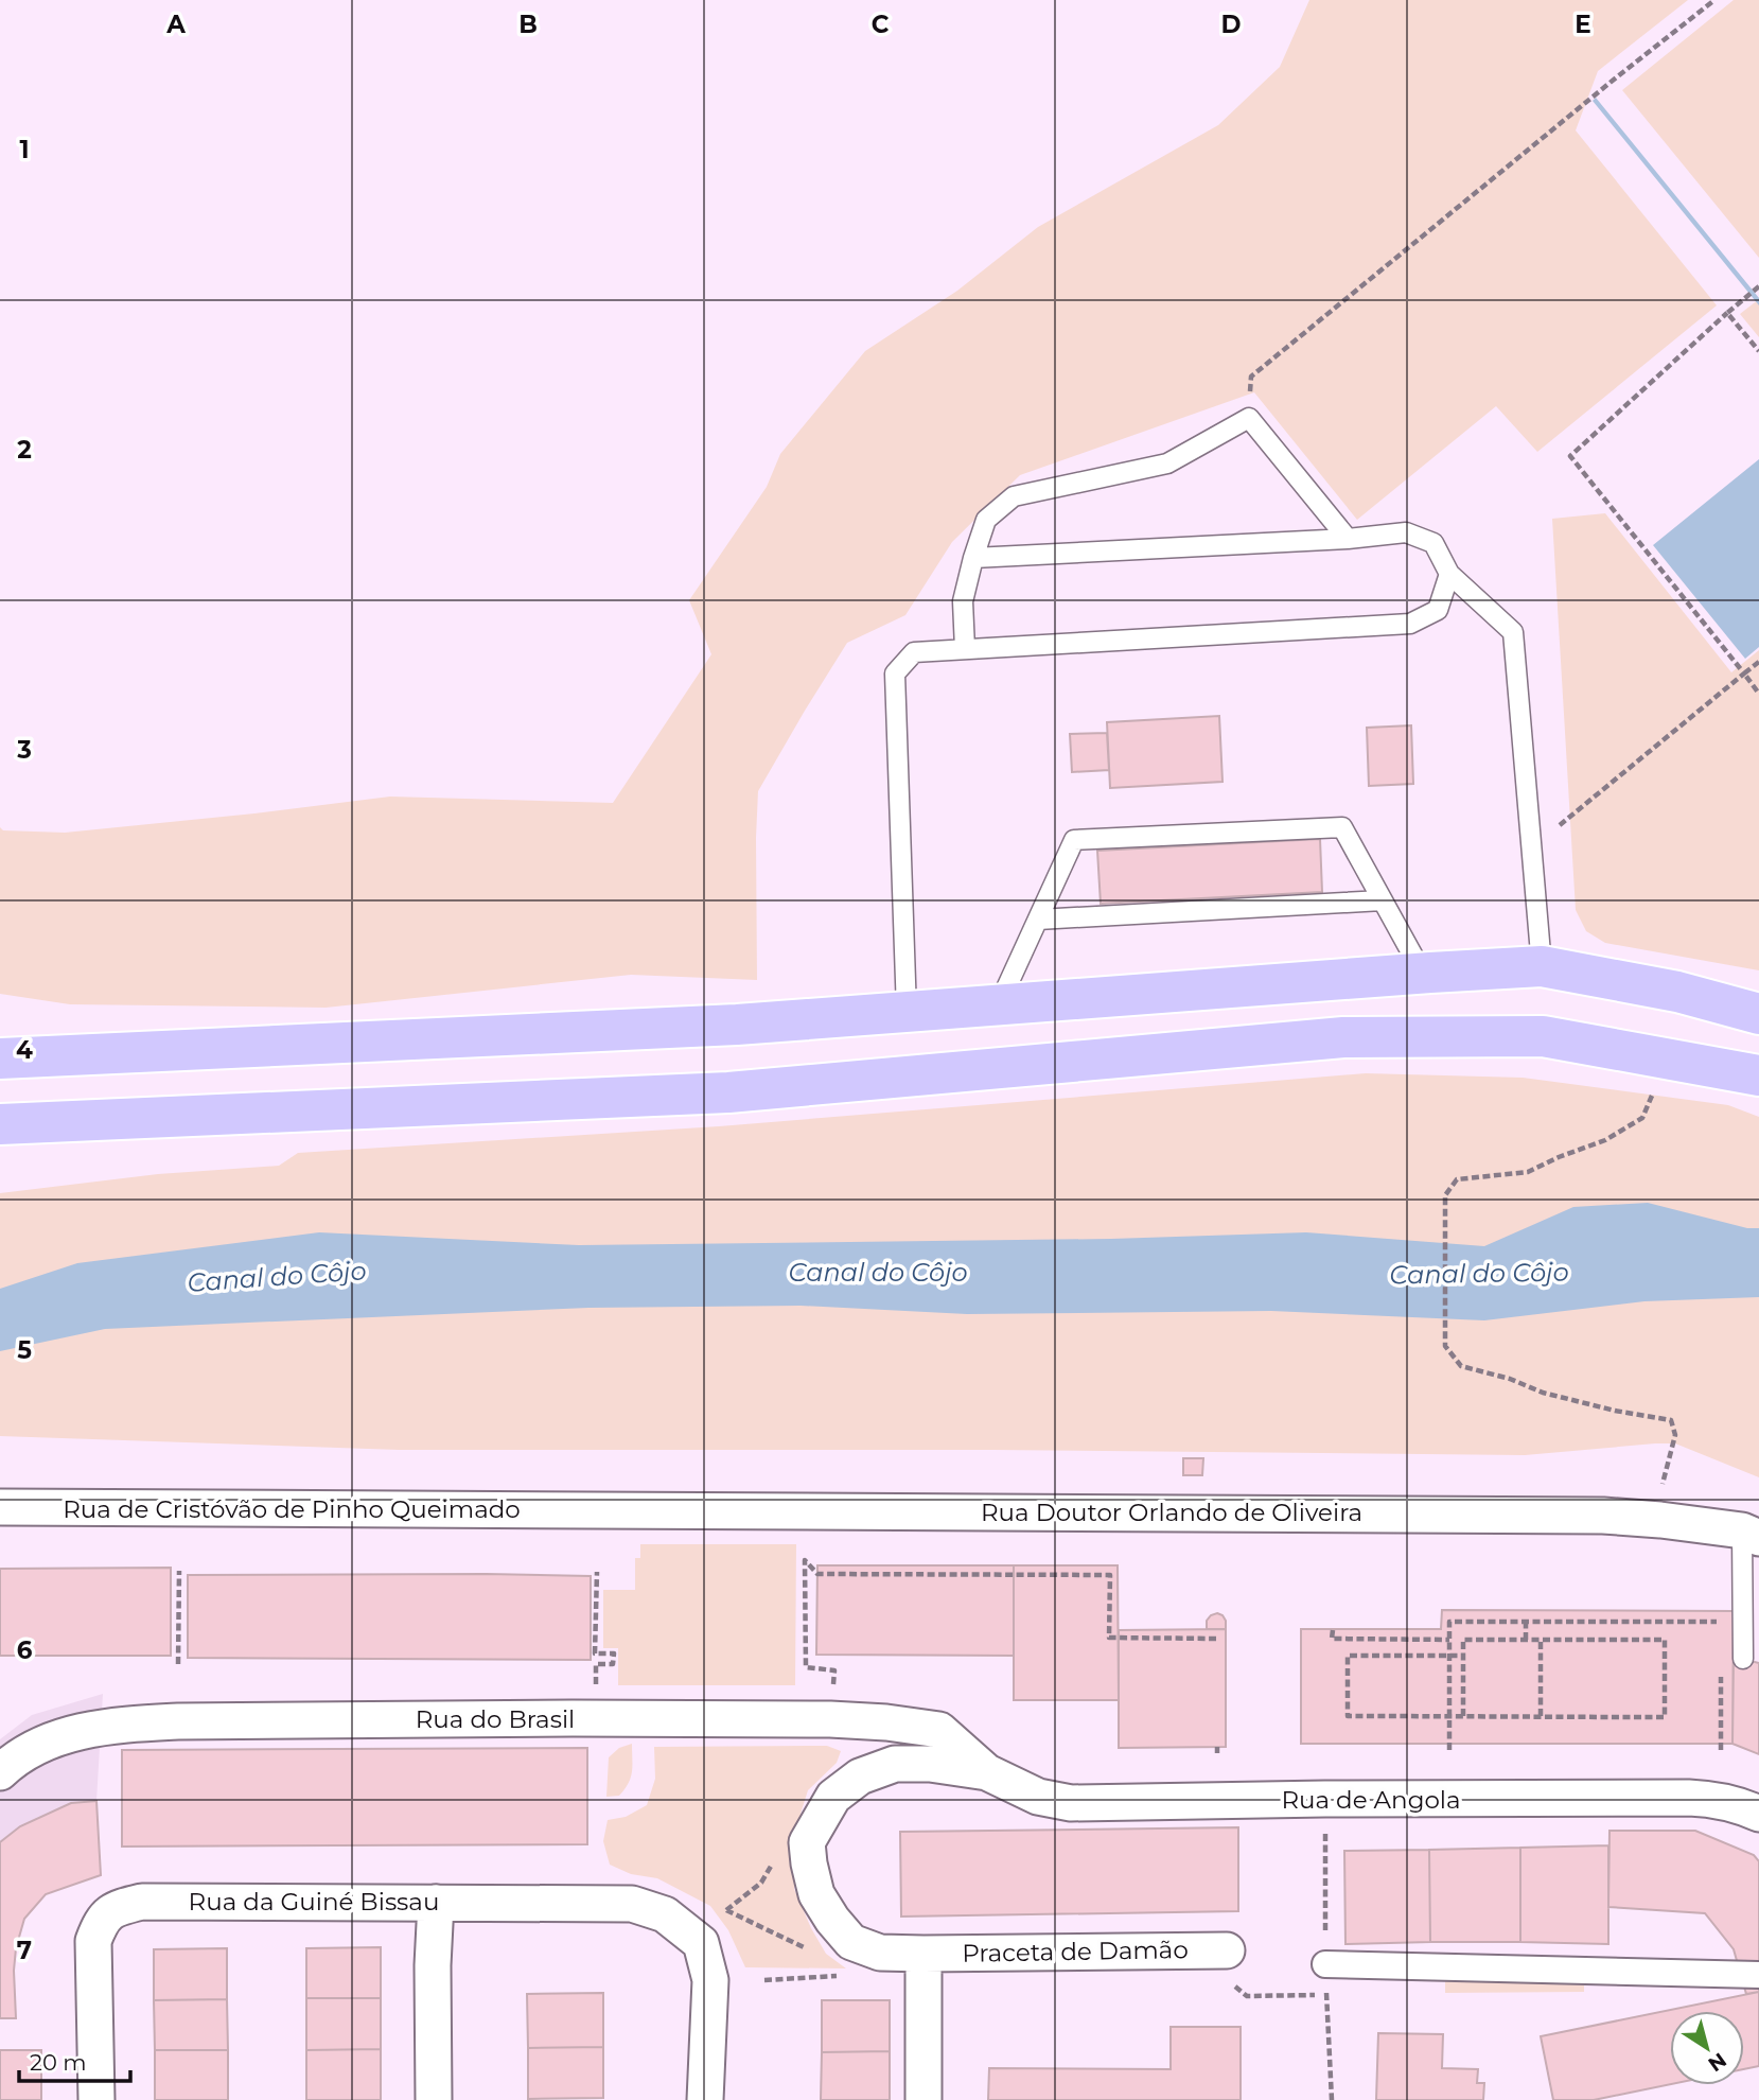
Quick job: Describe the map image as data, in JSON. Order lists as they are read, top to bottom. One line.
{"streets":{"street":["Rua de Cristóvão de Pinho Queimado","Rua Doutor Orlando de Oliveira","Rua do Brasil","Rua de Angola","Rua da Guiné Bissau","Praceta de Damão"]},"crossings":[["Rua de Cristóvão de Pinho Queimado","Rua Doutor Orlando de Oliveira"],["Rua do Brasil","Rua de Angola"],["Rua do Brasil","Praceta de Damão"],["Rua de Angola","Praceta de Damão"]],"water":["Canal do Côjo"],"scale_bar":"20 m","north":"bottom right","grid":{"columns":["A","B","C","D","E"],"rows":["1","2","3","4","5","6","7"]}}
